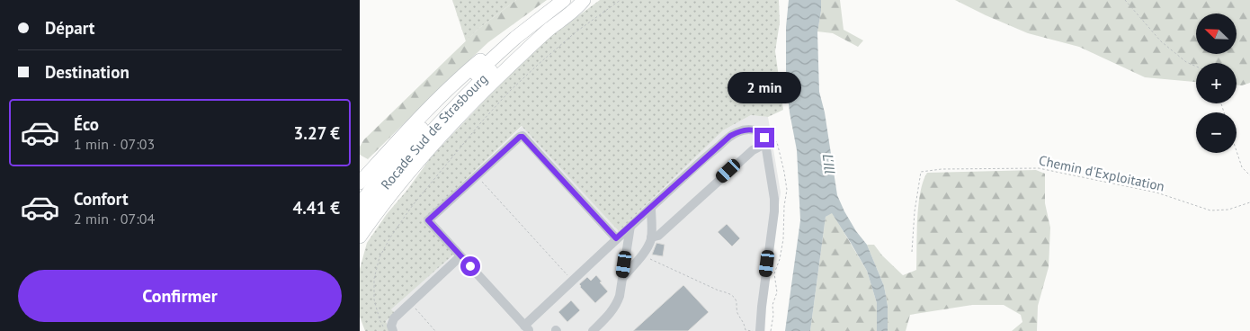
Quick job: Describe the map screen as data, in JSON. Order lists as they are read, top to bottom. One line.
{"streets":{"highway":["Rocade Sud de Strasbourg"],"path":["Chemin d'Exploitation"]},"water":["L'Ill"],"north":"top left","page":{"banner":["Départ","Destination"],"map_buttons":["+","−"],"bubble":"2 min","list":[{"name":"Éco","note":"1 min · 07:03","value":"3.27 €"},{"name":"Confort","note":"2 min · 07:04","value":"4.41 €"}],"buttons":"Confirmer"}}
